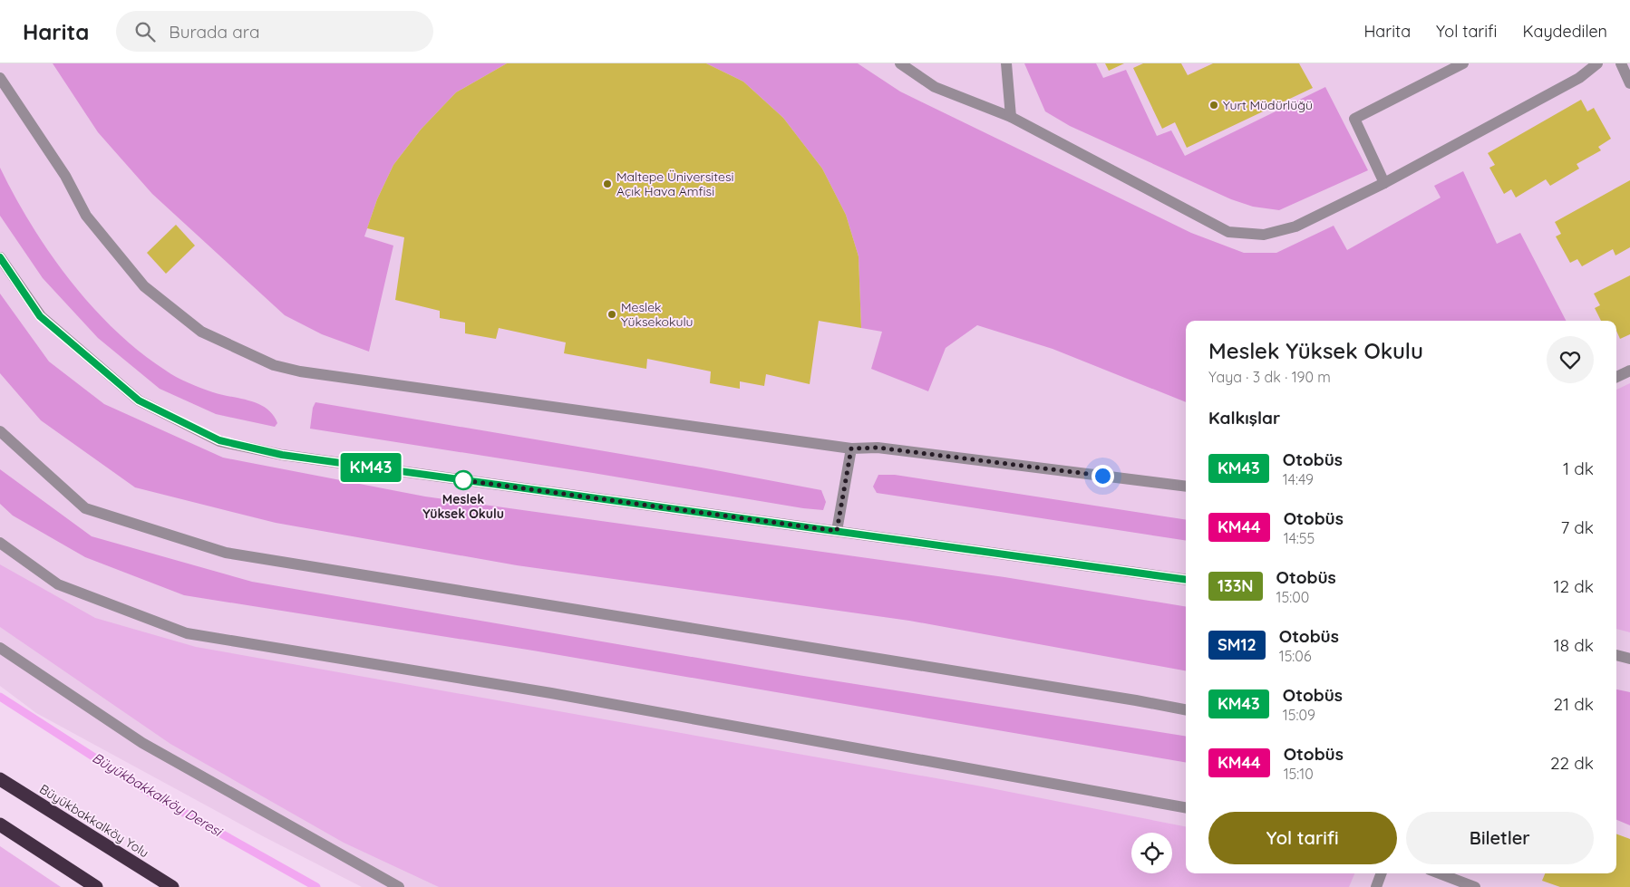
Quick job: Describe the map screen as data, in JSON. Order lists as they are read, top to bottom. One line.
{"streets":{"highway":["Büyükbakkalköy Yolu"]},"water":["Büyükbakkalköy Deresi"],"places":["Yurt Müdürlüğü","Maltepe Üniversitesi Açık Hava Amfisi","Meslek Yüksekokulu","Meslek Yüksek Okulu"],"lines":["bus line KM43"],"page":{"header":"Harita","search":"Burada ara","nav":["Harita","Yol tarifi","Kaydedilen"],"on_map":"KM43","heading":[["Meslek Yüksek Okulu","Yaya · 3 dk · 190 m"],"Kalkışlar"],"list":[{"mark":"KM43","name":"Otobüs","note":"14:49","value":"1 dk"},{"mark":"KM44","name":"Otobüs","note":"14:55","value":"7 dk"},{"mark":"133N","name":"Otobüs","note":"15:00","value":"12 dk"},{"mark":"SM12","name":"Otobüs","note":"15:06","value":"18 dk"},{"mark":"KM43","name":"Otobüs","note":"15:09","value":"21 dk"},{"mark":"KM44","name":"Otobüs","note":"15:10","value":"22 dk"}],"buttons":["Yol tarifi","Biletler"]}}
